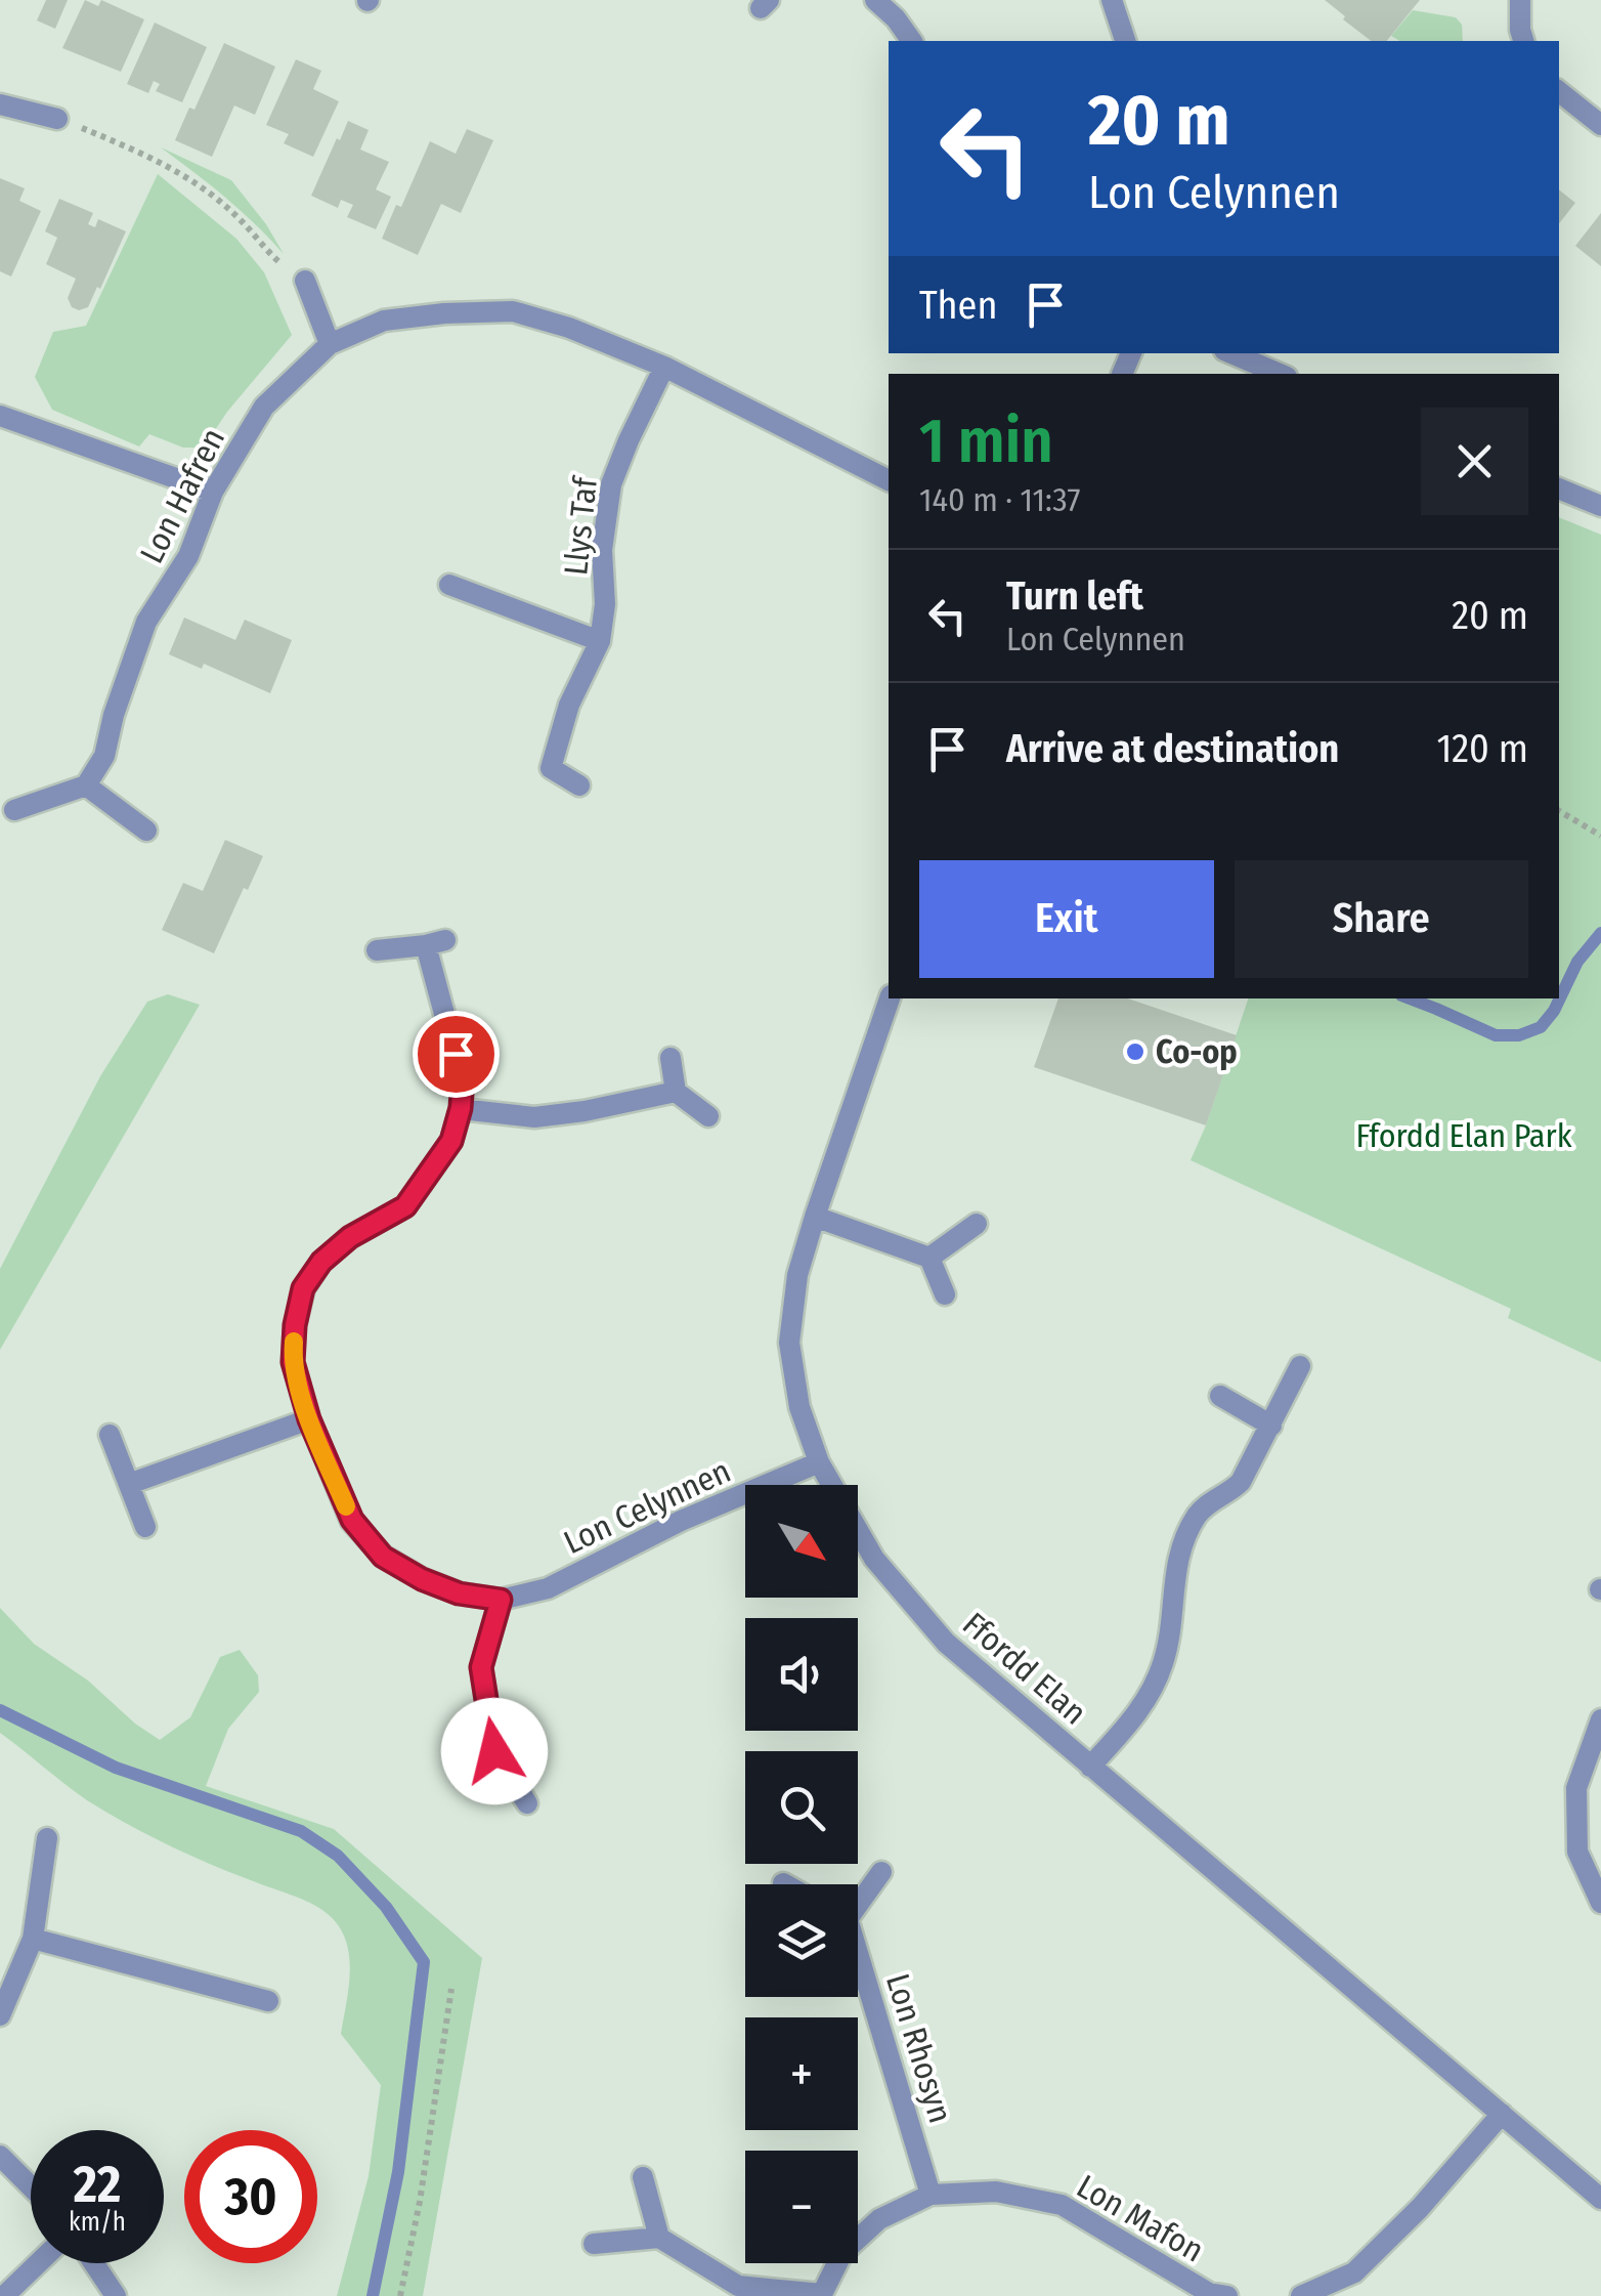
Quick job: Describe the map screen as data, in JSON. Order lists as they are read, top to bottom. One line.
{"streets":{"street":["Lon Hafren","Llys Taf","Lon Celynnen","Ffordd Elan","Lon Rhosyn","Lon Mafon"]},"crossings":[["Lon Hafren","Llys Taf"],["Lon Celynnen","Ffordd Elan"],["Lon Rhosyn","Lon Mafon"]],"parks":["Ffordd Elan Park"],"places":["Co-op"],"north":"bottom right","page":{"turn":["20 m","Lon Celynnen"],"then":"Then","heading":["1 min","140 m · 11:37"],"list":[{"name":"Turn left","note":"Lon Celynnen","value":"20 m"},{"name":"Arrive at destination","value":"120 m"}],"buttons":["Exit","Share"],"map_buttons":["+","−"],"speed":"22 km/h","limit":"30"}}
